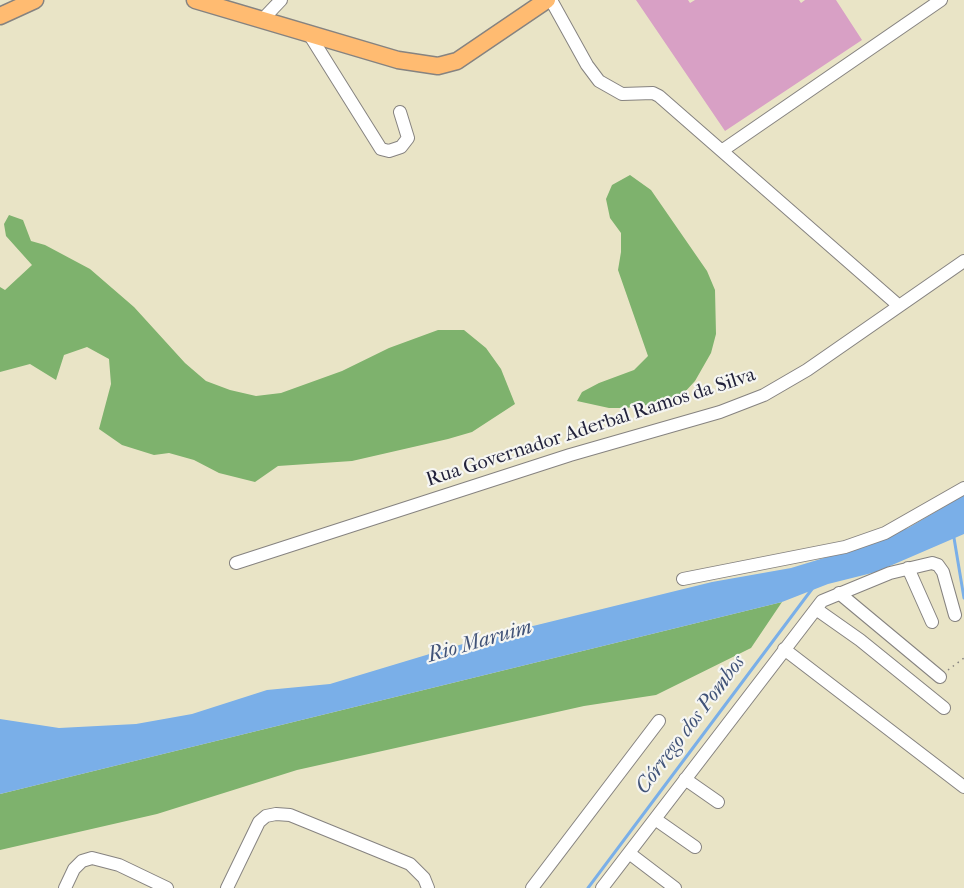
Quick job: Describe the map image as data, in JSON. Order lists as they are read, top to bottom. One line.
{"streets":{"street":["Rua Governador Aderbal Ramos da Silva"]},"water":["Rio Maruim","Córrego dos Pombos"]}
